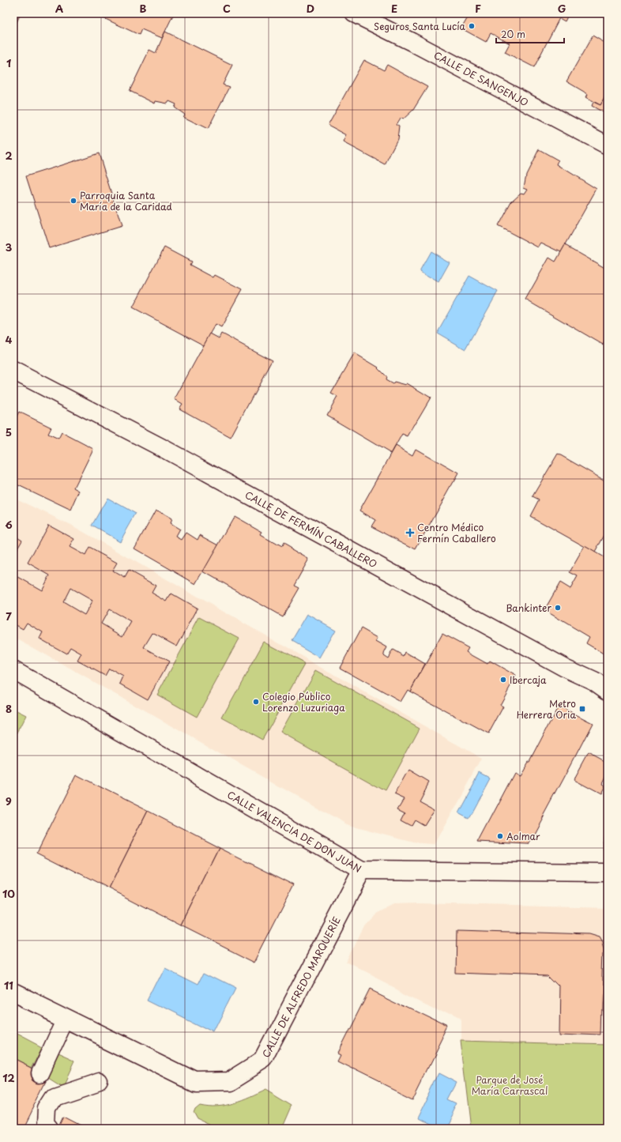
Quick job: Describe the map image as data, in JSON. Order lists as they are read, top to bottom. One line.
{"streets":{"street":["CALLE DE SANGENJO","CALLE DE FERMÍN CABALLERO","CALLE VALENCIA DE DON JUAN","CALLE DE ALFREDO MARQUERÍE"]},"crossings":[["CALLE VALENCIA DE DON JUAN","CALLE DE ALFREDO MARQUERÍE"]],"parks":["Parque de José María Carrascal"],"places":{"other":["Seguros Santa Lucía","Parroquia Santa María de la Caridad","Bankinter","Ibercaja","Colegio Público Lorenzo Luzuriaga","Aolmar"],"health":["Centro Médico Fermín Caballero"],"transit":["Metro Herrera Oria"]},"scale_bar":"20 m","grid":{"columns":["A","B","C","D","E","F","G"],"rows":["1","2","3","4","5","6","7","8","9","10","11","12"]}}
